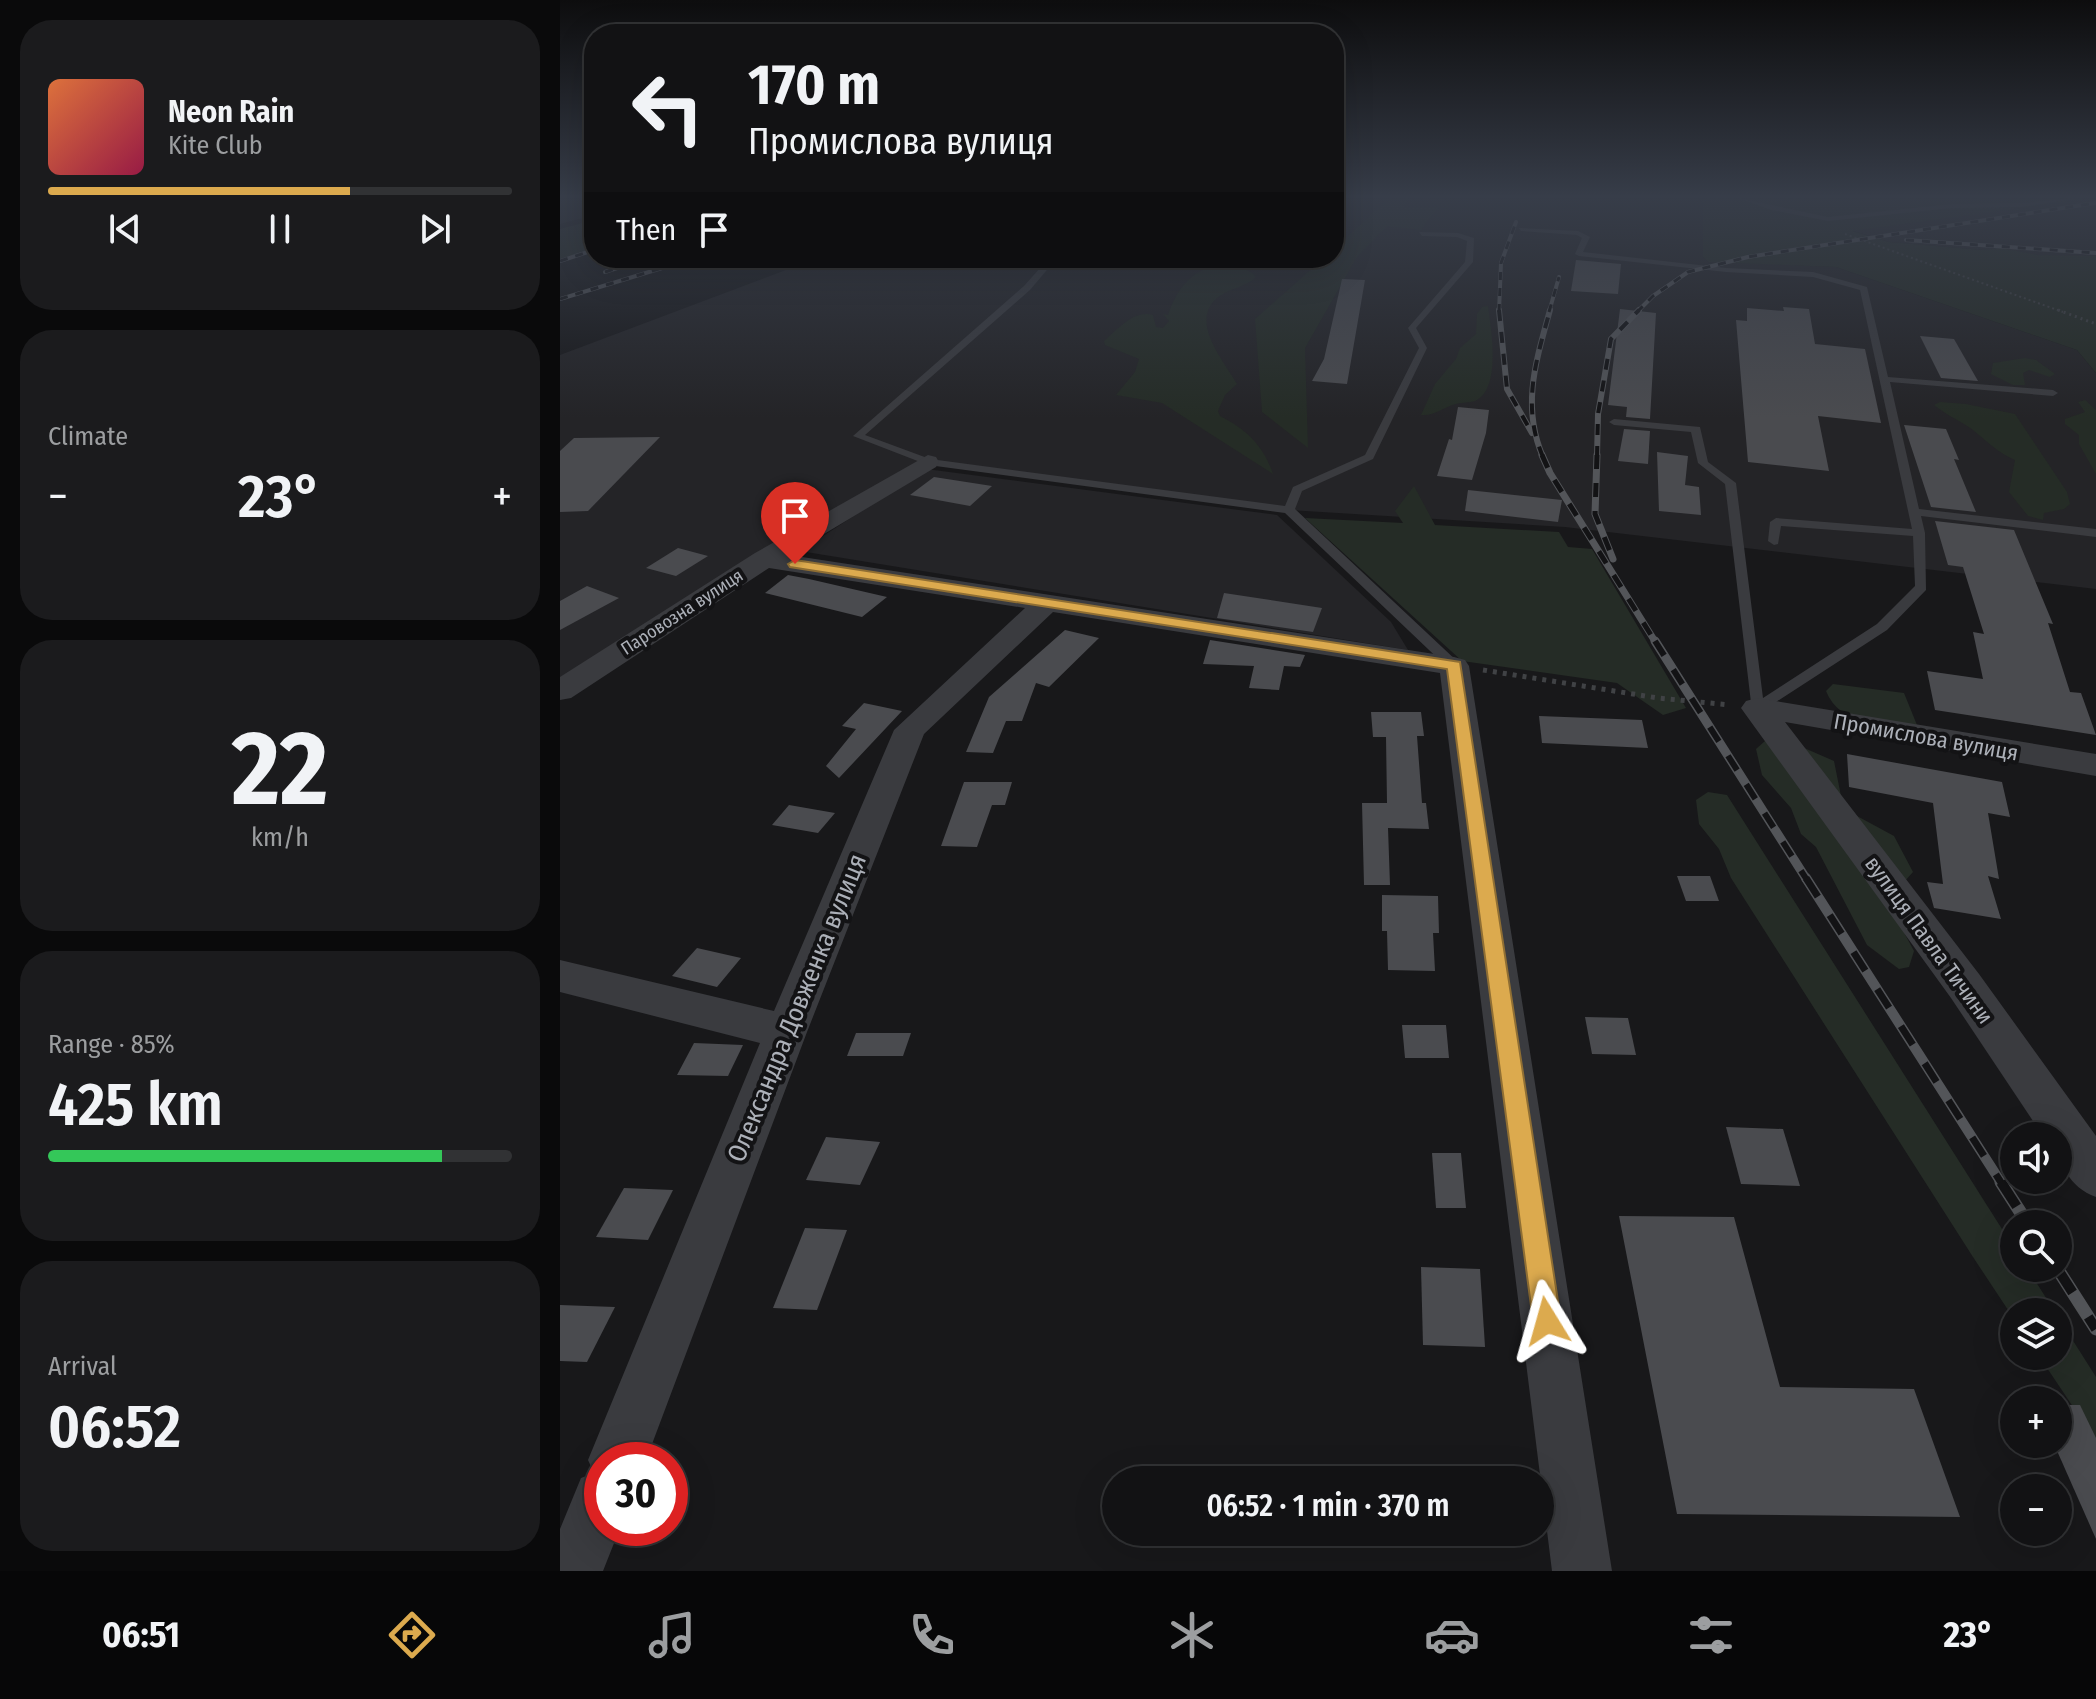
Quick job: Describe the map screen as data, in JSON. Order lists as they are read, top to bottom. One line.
{"streets":{"street":["Паровозна вулиця","Промислова вулиця","вулиця Павла Тичини","Олександра Довженка вулиця"]},"crossings":[["Промислова вулиця","вулиця Павла Тичини"]],"page":{"turn":["170 m","Промислова вулиця"],"song":["Neon Rain","Kite Club"],"then":"Then","tile":["Climate",["22","km/h"],["Range · 85%","425 km"],["Arrival","06:52"]],"heat":["−","23°","+"],"map_buttons":["+","−"],"limit":"30","trip":"06:52 · 1 min · 370 m","tabs":["06:51","23°"]}}
